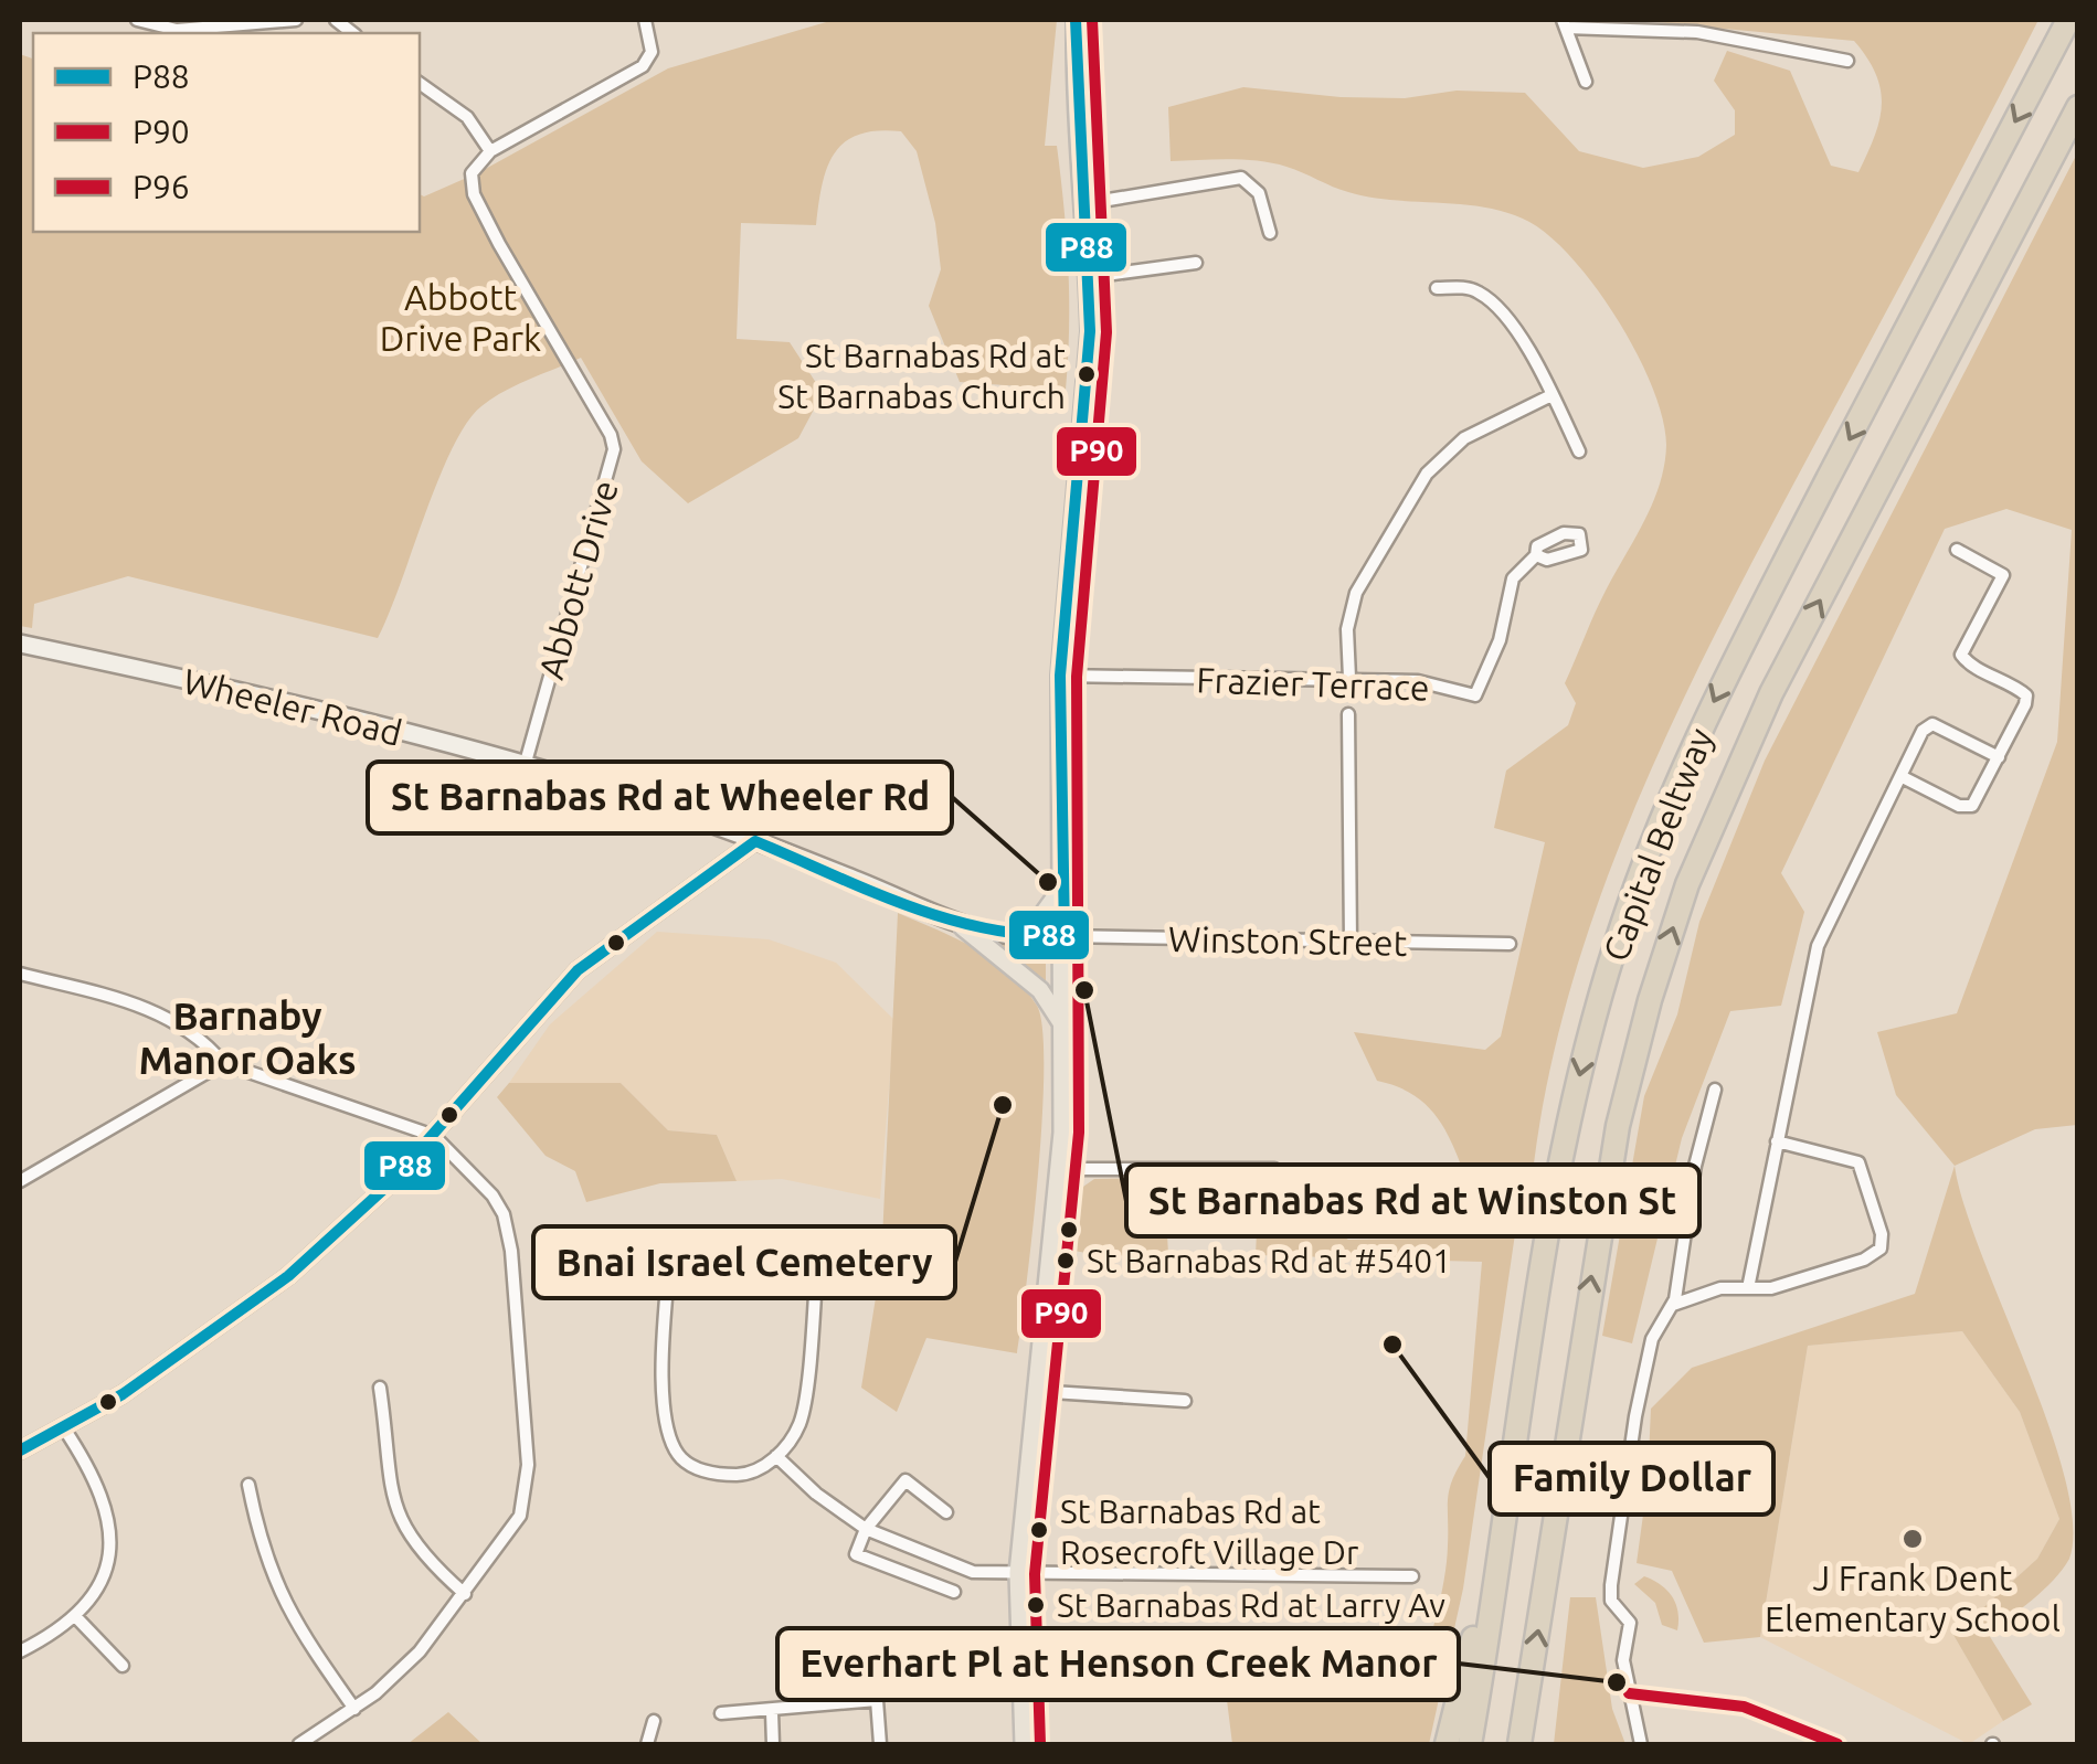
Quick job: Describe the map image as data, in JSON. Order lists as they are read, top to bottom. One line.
{"streets":{"highway":["Capital Beltway"],"main road":["Wheeler Road"],"street":["Abbott Drive","Frazier Terrace","Winston Street"]},"crossings":[["Abbott Drive","Wheeler Road"],["Wheeler Road","Winston Street"]],"districts":["Barnaby Manor Oaks"],"parks":["Abbott Drive Park"],"places":["St Barnabas Rd at St Barnabas Church","St Barnabas Rd at Wheeler Rd","St Barnabas Rd at Winston St","Bnai Israel Cemetery","St Barnabas Rd at #5401","Family Dollar","St Barnabas Rd at Rosecroft Village Dr","J Frank Dent Elementary School","St Barnabas Rd at Larry Av","Everhart Pl at Henson Creek Manor"],"lines":["transit line P88","transit line P90","transit line P96"],"legend":["P88","P90","P96"]}
